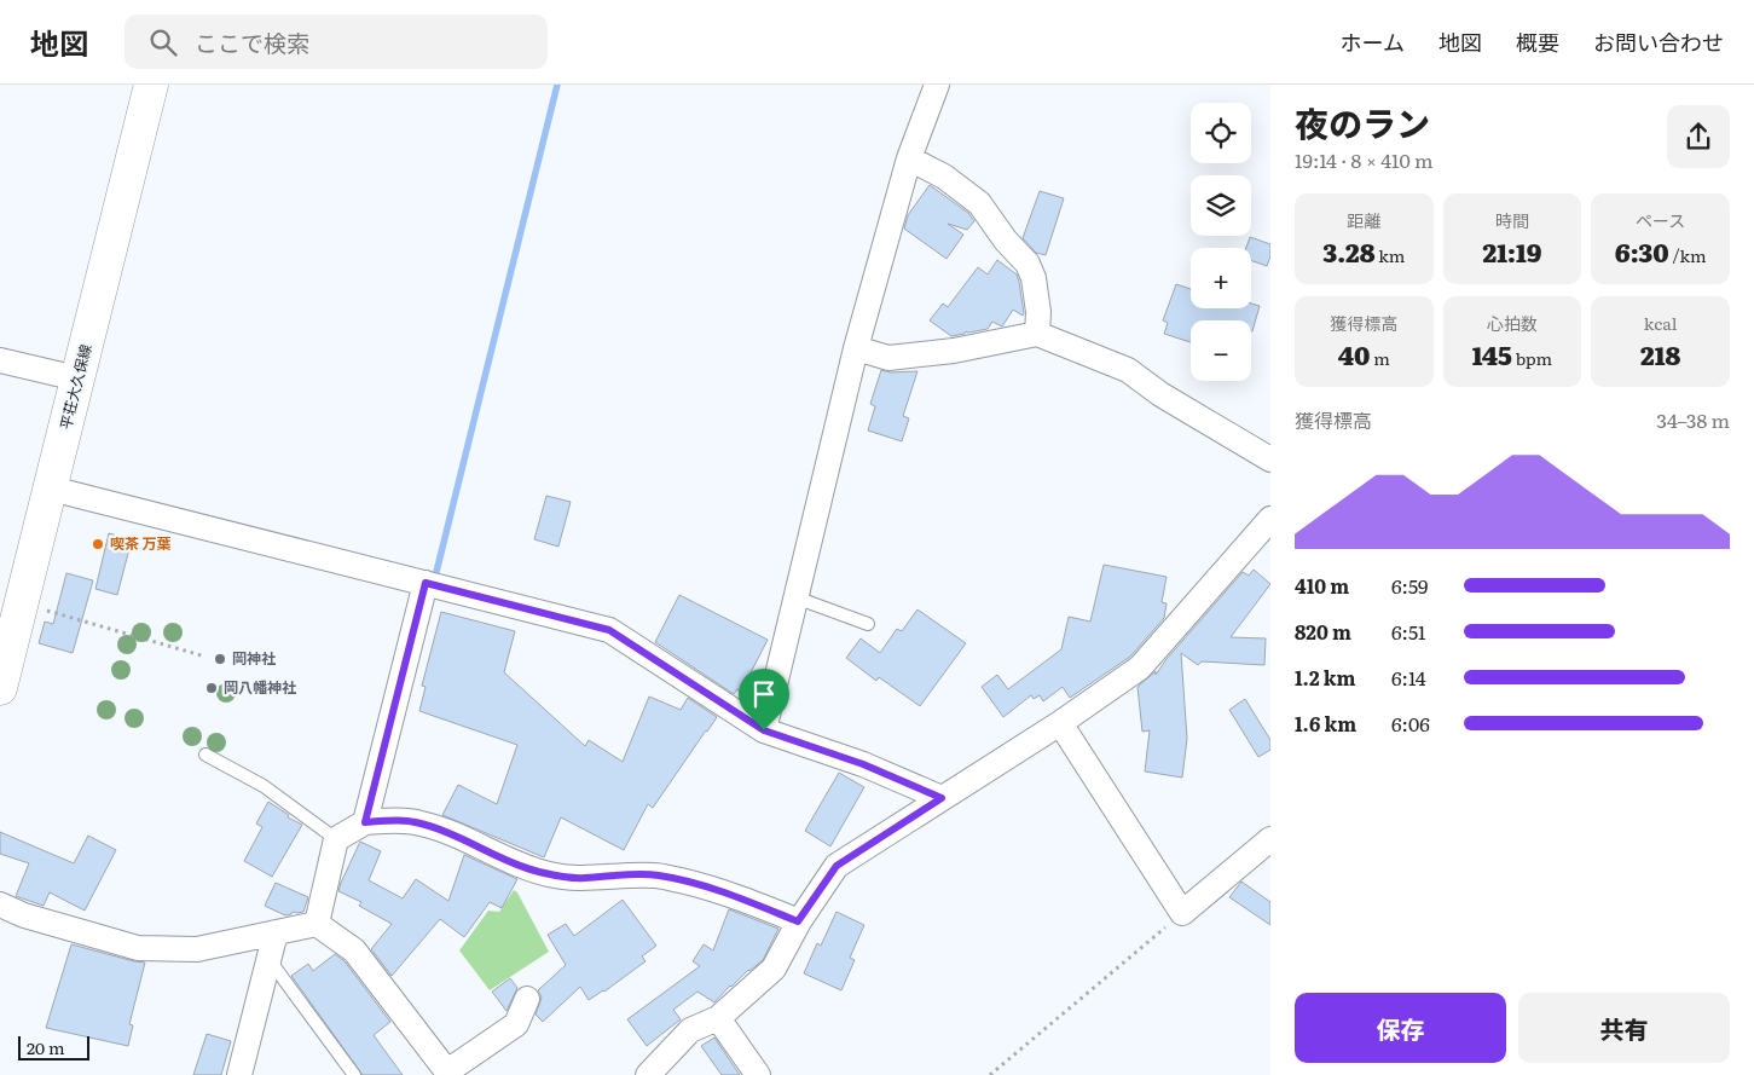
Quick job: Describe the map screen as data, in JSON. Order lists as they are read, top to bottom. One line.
{"streets":{"main road":["平荘大久保線"]},"places":["喫茶 万葉","岡神社","岡八幡神社"],"scale_bar":"20 m","page":{"header":"地図","search":"ここで検索","nav":["ホーム","地図","概要","お問い合わせ"],"heading":["夜のラン","19:14 · 8 × 410 m"],"map_buttons":["+","−"],"stats":[["距離","3.28 km"],["時間","21:19"],["ペース","6:30 /km"],["獲得標高","40 m"],["心拍数","145 bpm"],["kcal","218"]],"chart":["獲得標高","34–38 m"],"list":[{"name":"410 m","note":"6:59"},{"name":"820 m","note":"6:51"},{"name":"1.2 km","note":"6:14"},{"name":"1.6 km","note":"6:06"}],"buttons":["保存","共有"],"scale":"20 m"}}
